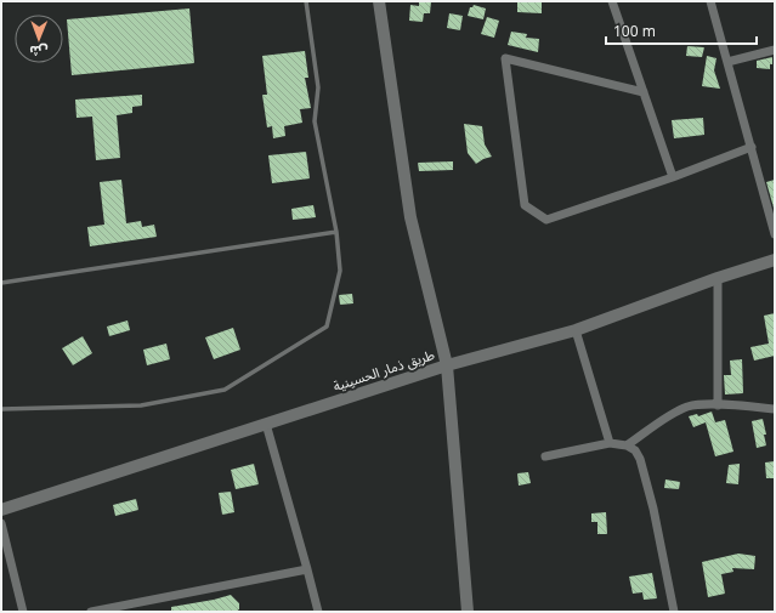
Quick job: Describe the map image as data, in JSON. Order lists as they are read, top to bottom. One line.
{"streets":{"main road":["طريق ذمار الحسينية"]},"scale_bar":"100 m","north":"bottom"}
